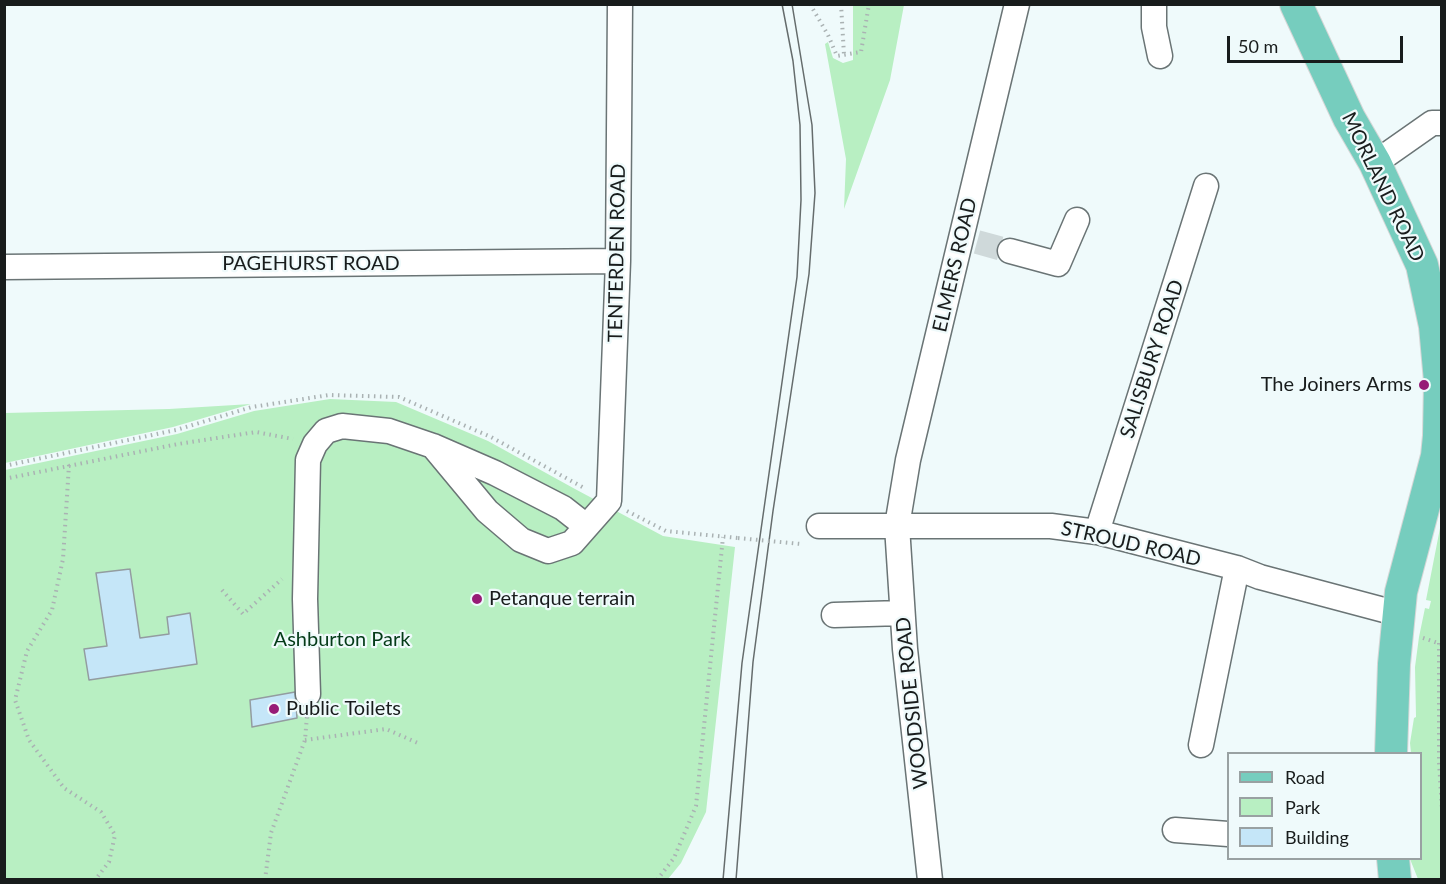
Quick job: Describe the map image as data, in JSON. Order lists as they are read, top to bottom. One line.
{"streets":{"main road":["MORLAND ROAD"],"street":["TENTERDEN ROAD","PAGEHURST ROAD","ELMERS ROAD","SALISBURY ROAD","STROUD ROAD","WOODSIDE ROAD"]},"crossings":[["MORLAND ROAD","STROUD ROAD"],["TENTERDEN ROAD","PAGEHURST ROAD"],["ELMERS ROAD","STROUD ROAD"],["ELMERS ROAD","WOODSIDE ROAD"],["SALISBURY ROAD","STROUD ROAD"],["STROUD ROAD","WOODSIDE ROAD"]],"parks":["Ashburton Park"],"places":["The Joiners Arms","Petanque terrain","Public Toilets"],"legend":["Road","Park","Building"],"scale_bar":"50 m"}
